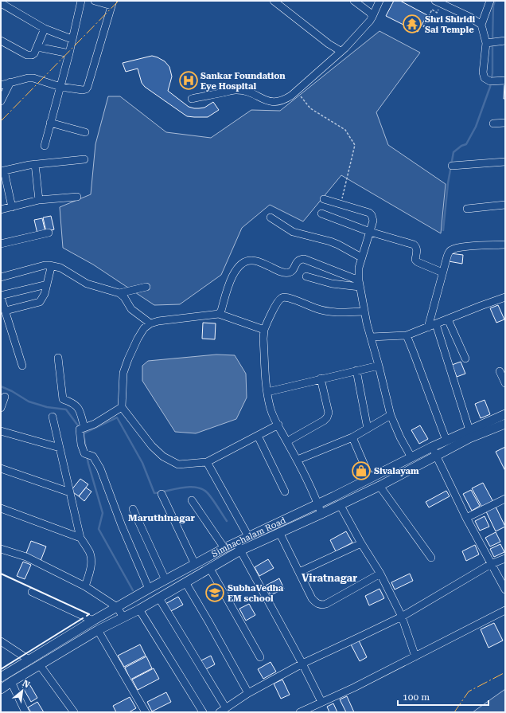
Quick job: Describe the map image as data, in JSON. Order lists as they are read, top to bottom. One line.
{"streets":{"main road":["Simhachalam Road"]},"districts":["Maruthinagar","Viratnagar"],"places":{"temple":["Shri Shiridi Sai Temple"],"hospital":["Sankar Foundation Eye Hospital"],"shop":["Sivalayam"],"school or university":["SubhaVedha EM school"]},"scale_bar":"100 m","north":"top right"}
